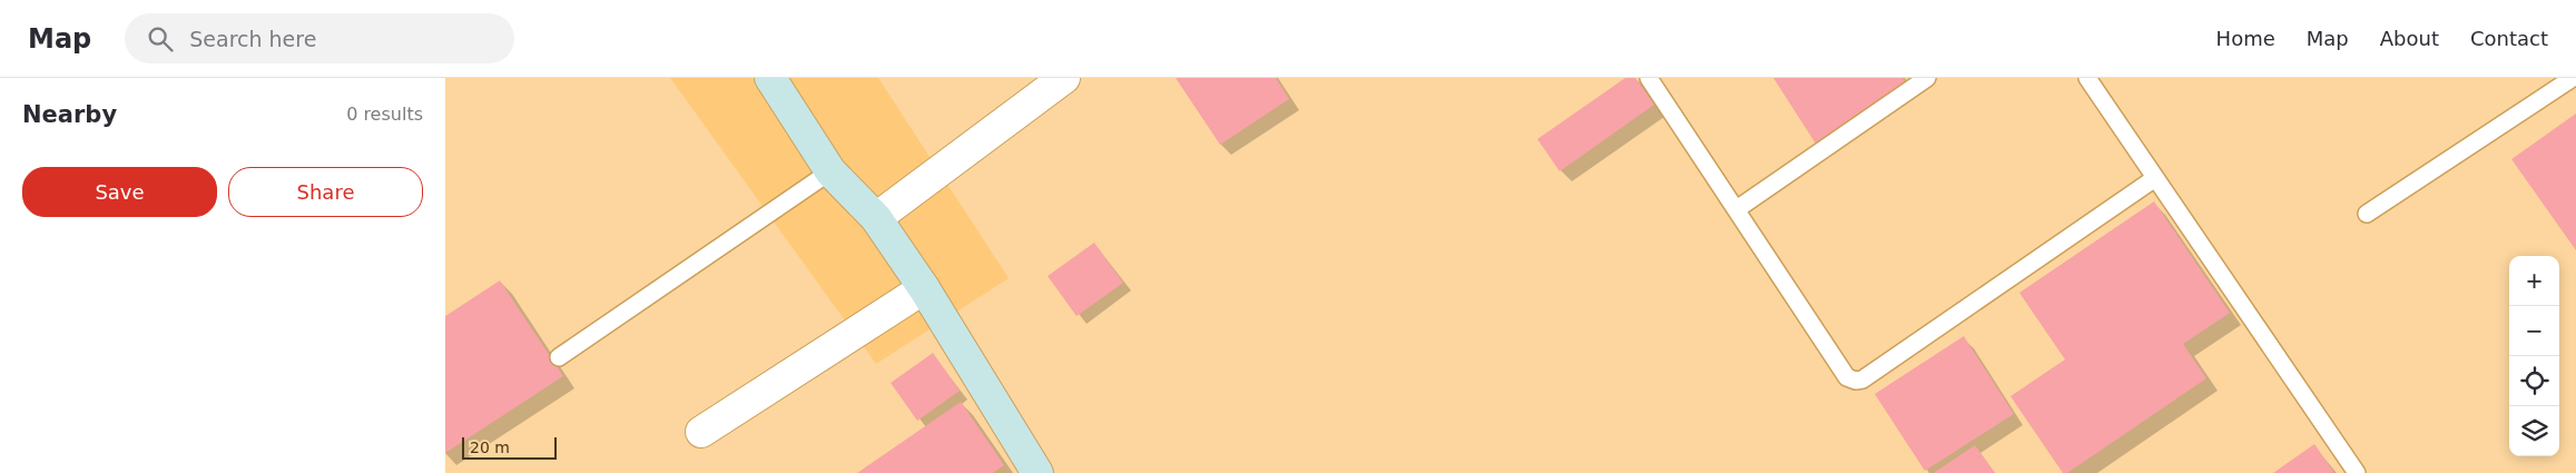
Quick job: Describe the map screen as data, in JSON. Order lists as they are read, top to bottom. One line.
{"scale_bar":"20 m","page":{"header":"Map","search":"Search here","nav":["Home","Map","About","Contact"],"heading":["Nearby","0 results"],"buttons":["Save","Share"],"map_buttons":["+","−"],"scale":"20 m"}}
